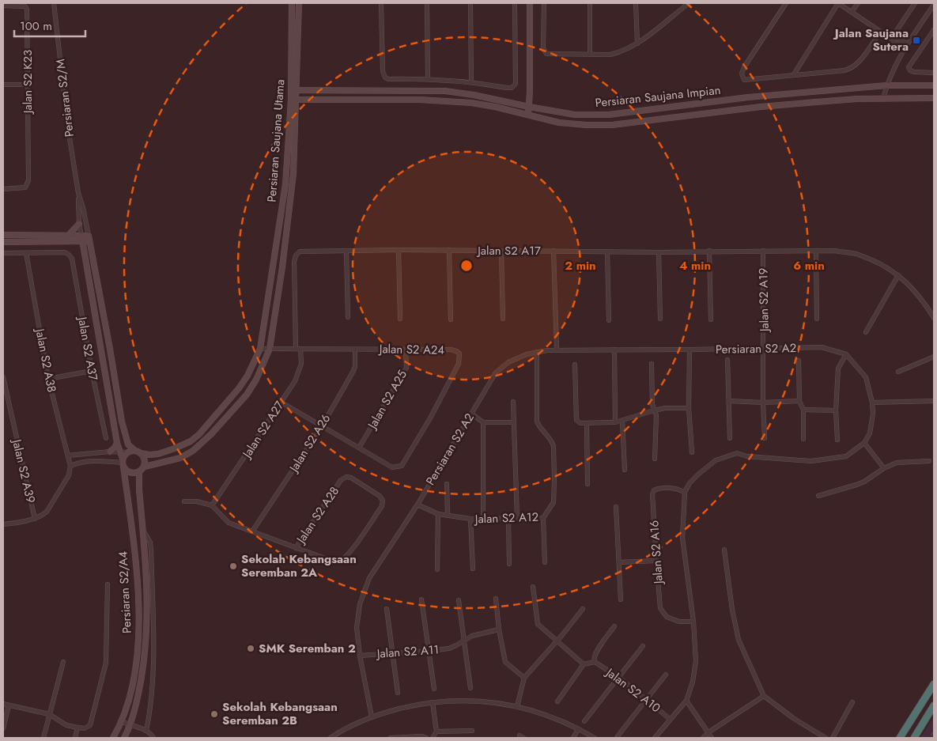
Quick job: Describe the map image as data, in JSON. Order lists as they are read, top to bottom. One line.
{"streets":{"street":["Jalan S2 K23","Persiaran Saujana Impian","Persiaran S2/M","Persiaran Saujana Utama","Jalan S2 A17","Jalan S2 A19","Jalan S2 A37","Persiaran S2 A2","Jalan S2 A24","Jalan S2 A38","Jalan S2 A25","Jalan S2 A27","Jalan S2 A26","Jalan S2 A39","Jalan S2 A28","Jalan S2 A12","Jalan S2 A16","Persiaran S2/A4","Jalan S2 A11","Jalan S2 A10"]},"crossings":[["Persiaran Saujana Impian","Persiaran Saujana Utama"],["Persiaran Saujana Utama","Jalan S2 A24"],["Persiaran Saujana Utama","Persiaran S2/A4"],["Jalan S2 A17","Jalan S2 A19"],["Jalan S2 A17","Jalan S2 A24"],["Jalan S2 A17","Jalan S2 A27"],["Jalan S2 A19","Persiaran S2 A2"],["Jalan S2 A37","Jalan S2 A38"],["Persiaran S2 A2","Jalan S2 A12"],["Persiaran S2 A2","Jalan S2 A11"],["Jalan S2 A24","Jalan S2 A25"],["Jalan S2 A24","Jalan S2 A27"],["Jalan S2 A24","Jalan S2 A26"]],"places":{"transit":["Jalan Saujana Sutera"],"other":["Sekolah Kebangsaan Seremban 2A","SMK Seremban 2","Sekolah Kebangsaan Seremban 2B"]},"scale_bar":"100 m","rings":["2 min","4 min","6 min"]}
